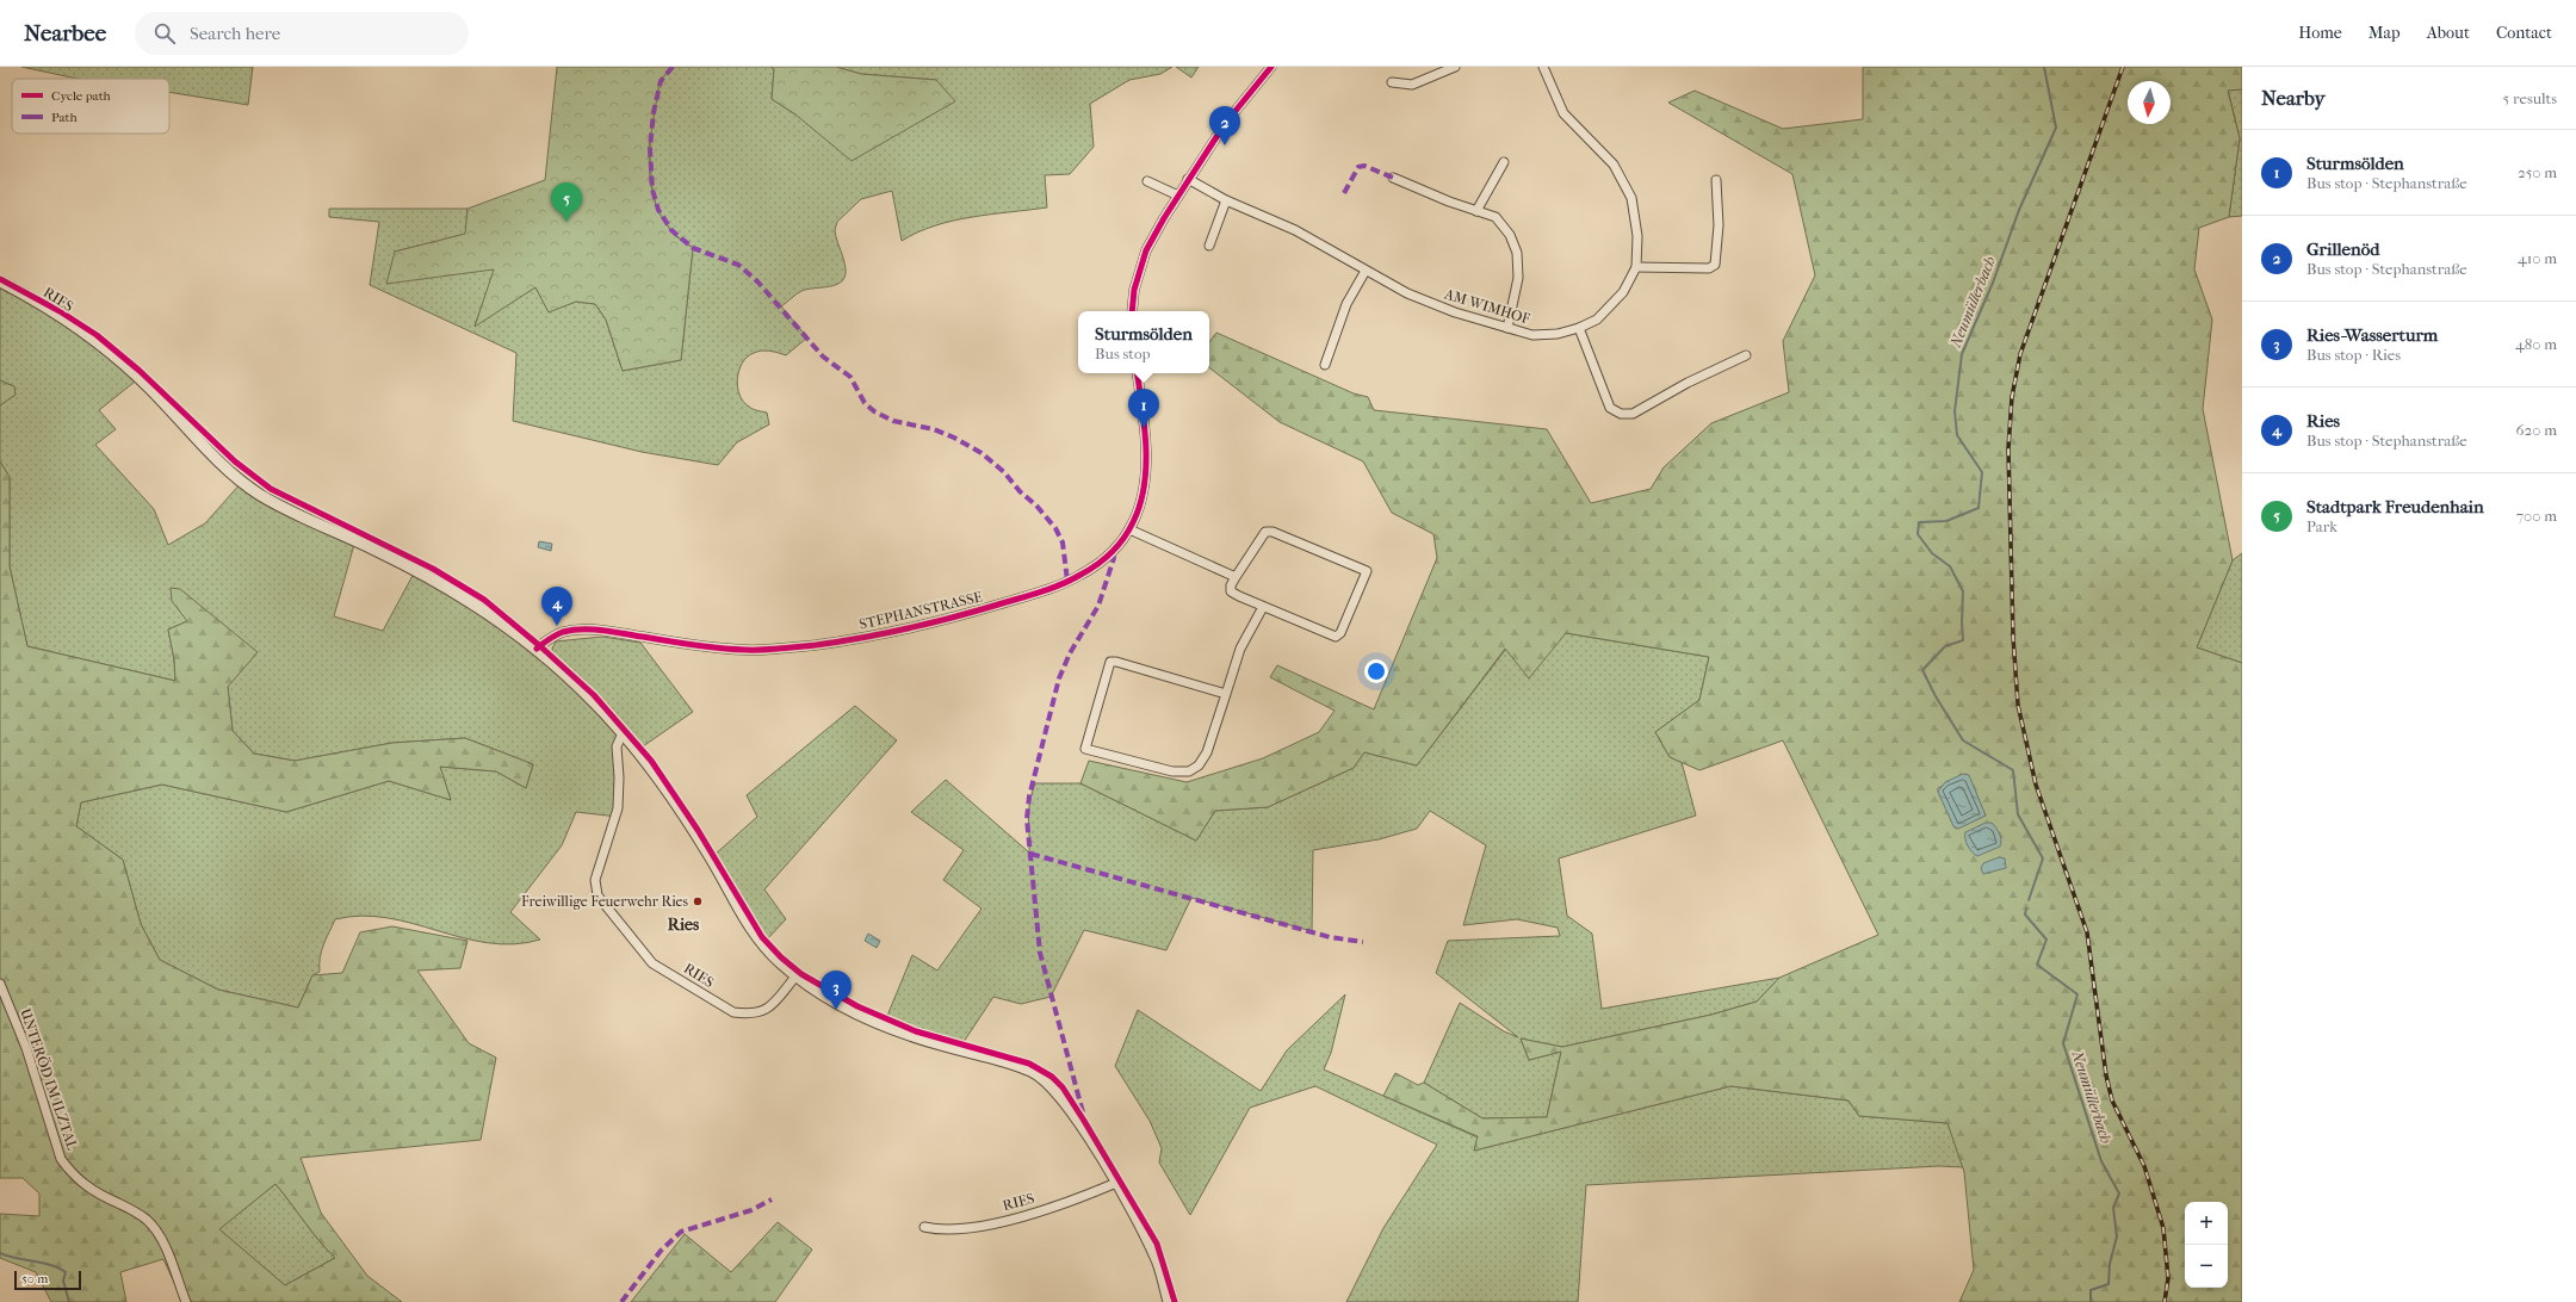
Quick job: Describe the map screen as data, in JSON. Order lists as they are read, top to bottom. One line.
{"streets":{"street":["RIES","AM WIMHOF","STEPHANSTRASSE","UNTERÖD IM ILZTAL"]},"crossings":[["RIES","STEPHANSTRASSE"]],"districts":["Ries"],"water":["Neumüllerbach"],"places":["Freiwillige Feuerwehr Ries"],"legend":["Cycle path","Path"],"scale_bar":"50 m","north":"bottom","page":{"header":"Nearbee","search":"Search here","nav":["Home","Map","About","Contact"],"heading":["Nearby","5 results"],"pins":["2","5","1","4","3"],"list":[{"mark":"1","name":"Sturmsölden","note":"Bus stop · Stephanstraße","value":"250 m"},{"mark":"2","name":"Grillenöd","note":"Bus stop · Stephanstraße","value":"410 m"},{"mark":"3","name":"Ries-Wasserturm","note":"Bus stop · Ries","value":"480 m"},{"mark":"4","name":"Ries","note":"Bus stop · Stephanstraße","value":"620 m"},{"mark":"5","name":"Stadtpark Freudenhain","note":"Park","value":"700 m"}],"popup":["Sturmsölden","Bus stop"],"map_buttons":["+","−"],"scale":"50 m"}}
